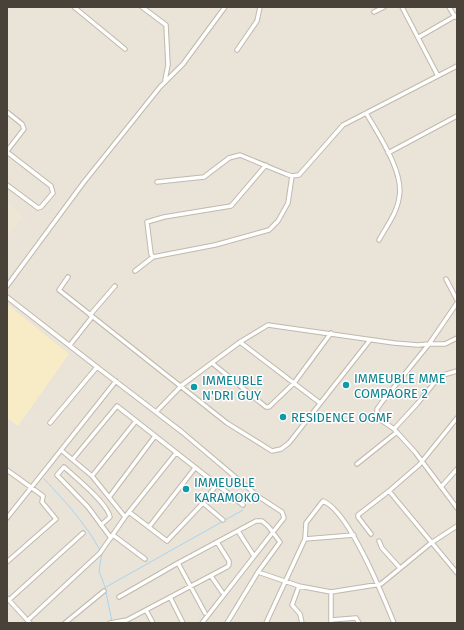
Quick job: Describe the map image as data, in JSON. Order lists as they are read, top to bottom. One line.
{"places":["IMMEUBLE MME COMPAORE 2","IMMEUBLE N'DRI GUY","RESIDENCE OGMF","IMMEUBLE KARAMOKO"]}
